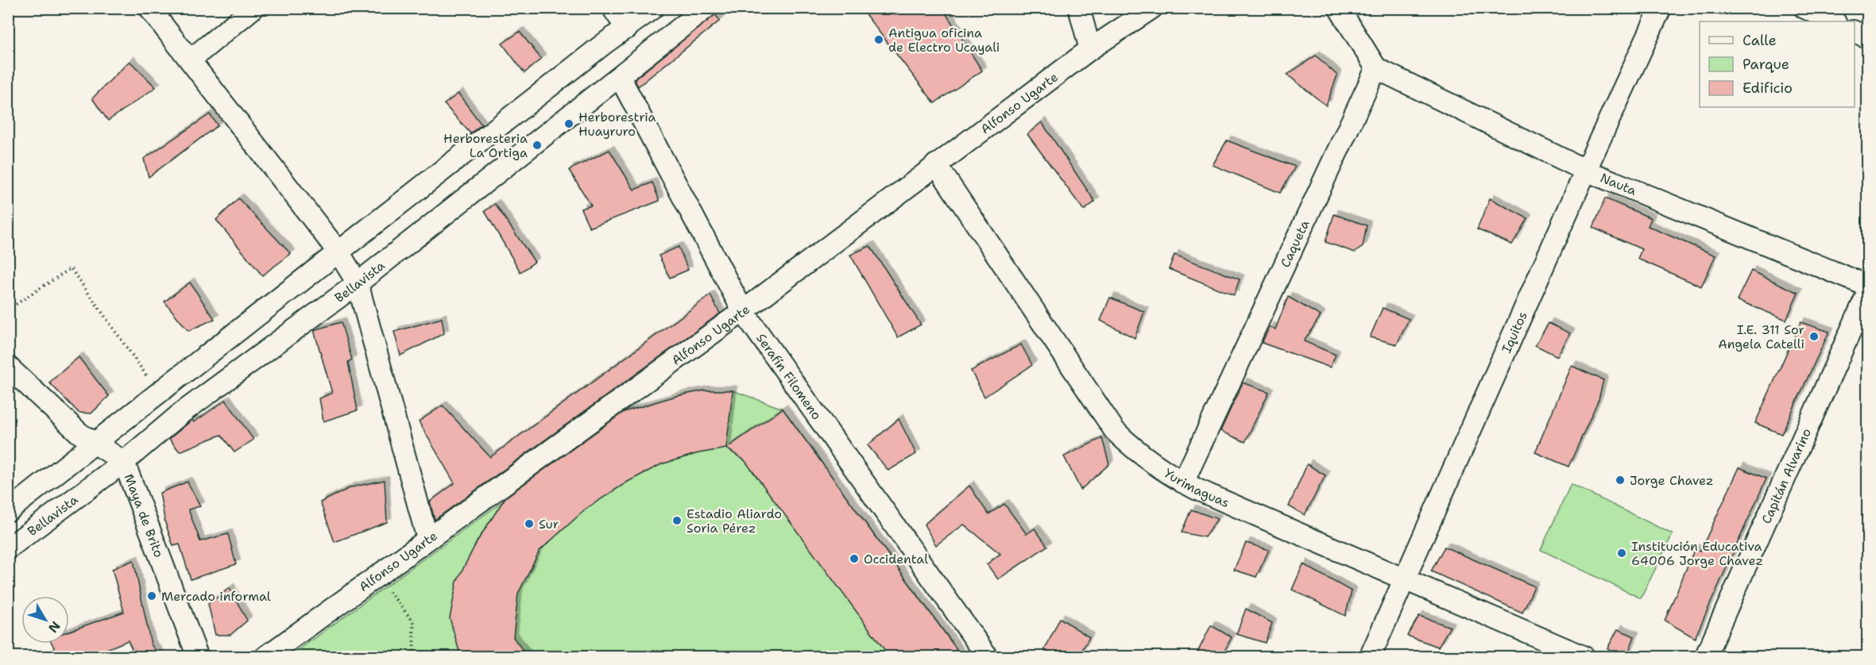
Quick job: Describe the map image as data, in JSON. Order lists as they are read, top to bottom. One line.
{"streets":{"street":["Alfonso Ugarte","Nauta","Caqueta","Bellavista","Iquitos","Serafín Filomeno","Capitán Alvarino","Yurimaguas","Maya de Brito"]},"crossings":[["Alfonso Ugarte","Serafín Filomeno"],["Alfonso Ugarte","Yurimaguas"],["Nauta","Caqueta"],["Nauta","Iquitos"],["Caqueta","Yurimaguas"],["Bellavista","Serafín Filomeno"],["Bellavista","Maya de Brito"],["Iquitos","Yurimaguas"]],"places":["Antigua oficina de Electro Ucayali","Herborestria Huayruro","Herboresteria La Ortiga","I.E. 311 Sor Angela Catelli","Jorge Chavez","Estadio Aliardo Soria Pérez","Sur","Institución Educativa 64006 Jorge Chavez","Occidental","Mercado informal"],"legend":["Calle","Parque","Edificio"],"north":"bottom right"}
